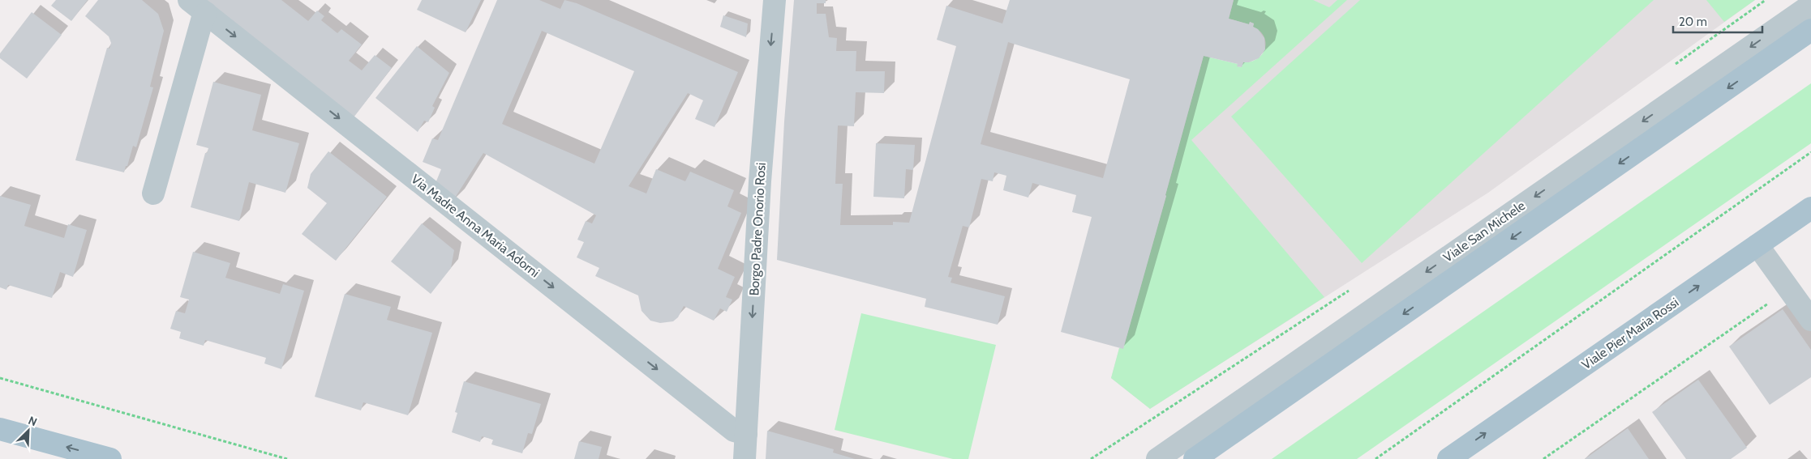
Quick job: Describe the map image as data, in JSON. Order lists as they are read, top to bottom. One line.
{"streets":{"main road":["Viale San Michele","Viale Pier Maria Rossi"],"street":["Via Madre Anna Maria Adorni","Borgo Padre Onorio Rosi"]},"crossings":[["Via Madre Anna Maria Adorni","Borgo Padre Onorio Rosi"]],"one_way":["Via Madre Anna Maria Adorni","Borgo Padre Onorio Rosi","Viale San Michele","Viale Pier Maria Rossi"],"scale_bar":"20 m","north":"top right"}
